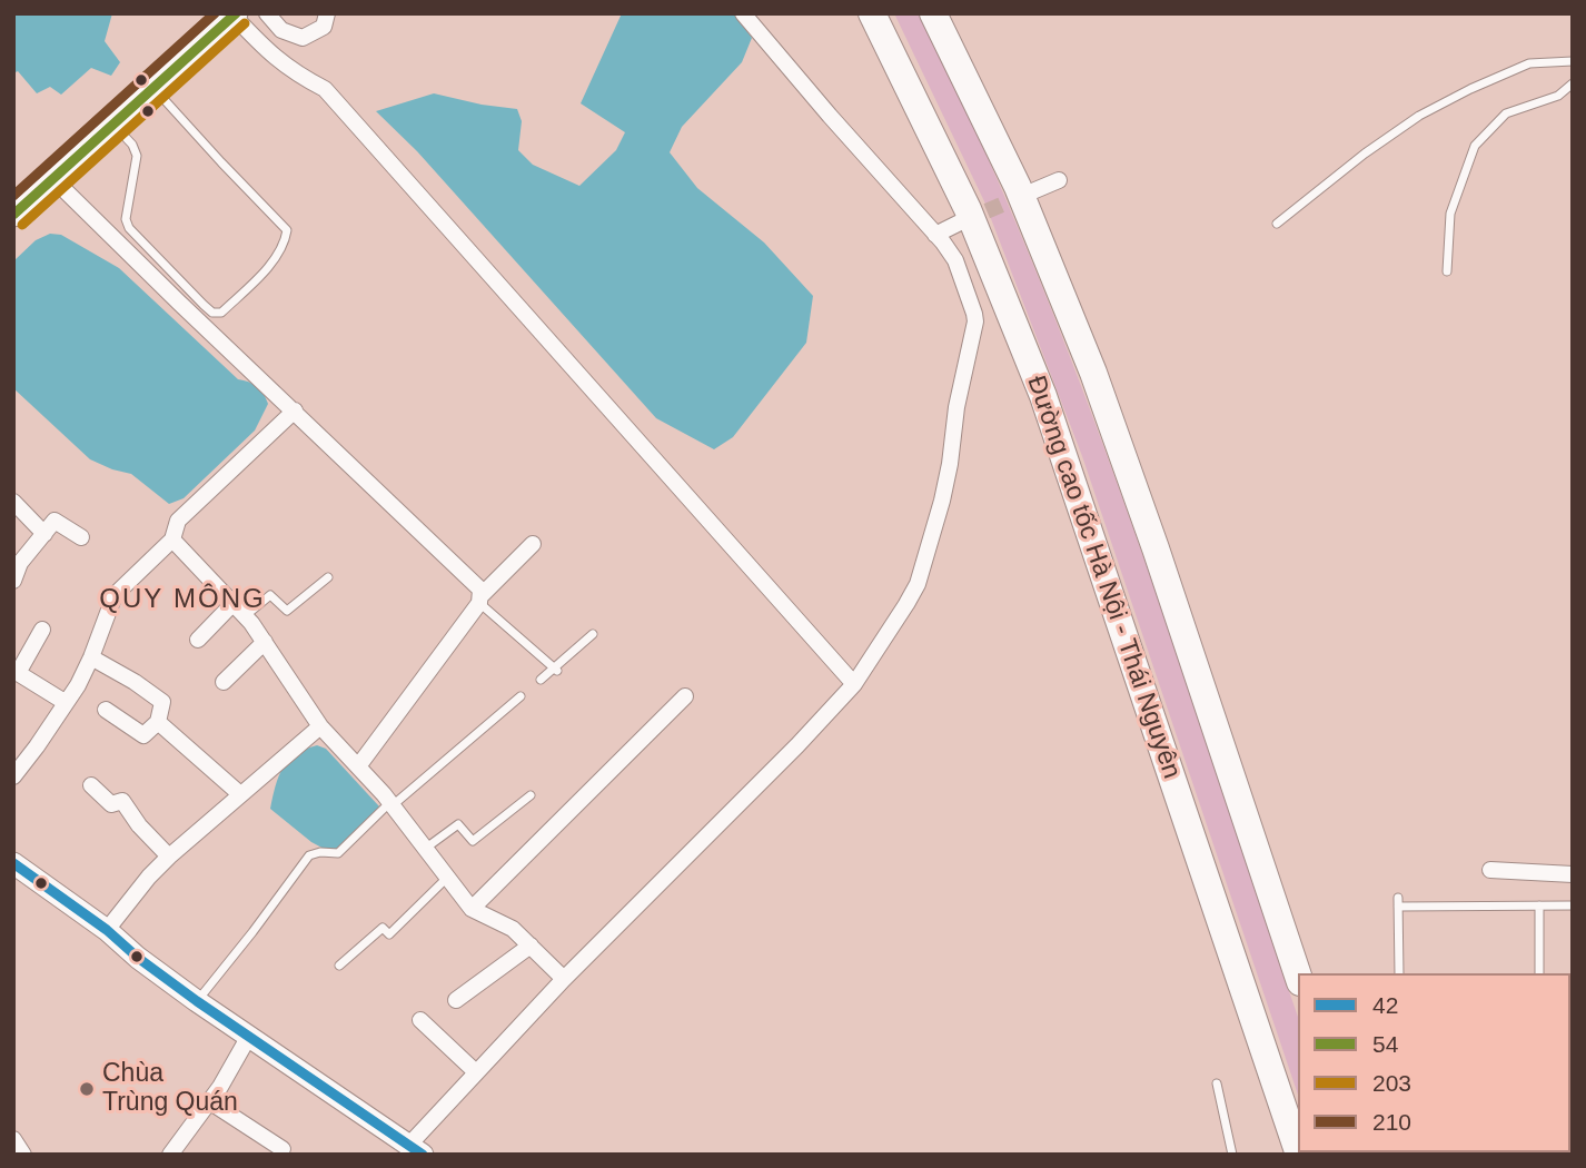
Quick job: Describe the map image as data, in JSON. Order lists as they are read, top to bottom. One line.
{"streets":{"highway":["Đường cao tốc Hà Nội - Thái Nguyên"]},"districts":["QUY MÔNG"],"places":["Chùa Trùng Quán"],"lines":["transit line 54","transit line 210","transit line 203","transit line 42"],"legend":["42","54","203","210"]}
